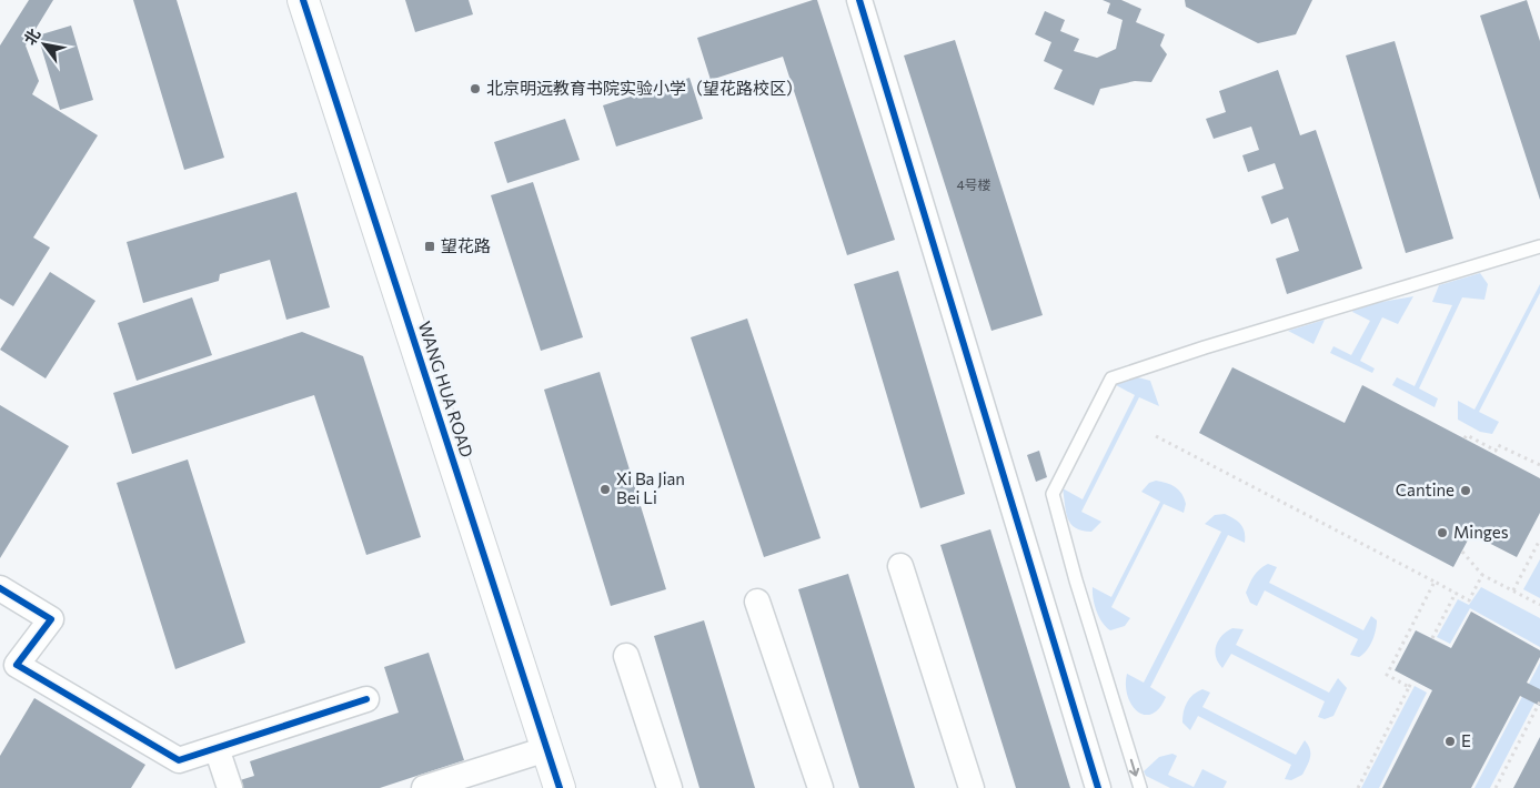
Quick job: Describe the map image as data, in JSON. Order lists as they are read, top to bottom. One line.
{"streets":{"street":["WANG HUA ROAD"]},"places":{"other":["北京明远教育书院实验小学（望花路校区）","Xi Ba Jian Bei Li","Cantine","Minges","E"],"transit":["望花路"]},"house_numbers":["4号楼"],"north":"top left"}
